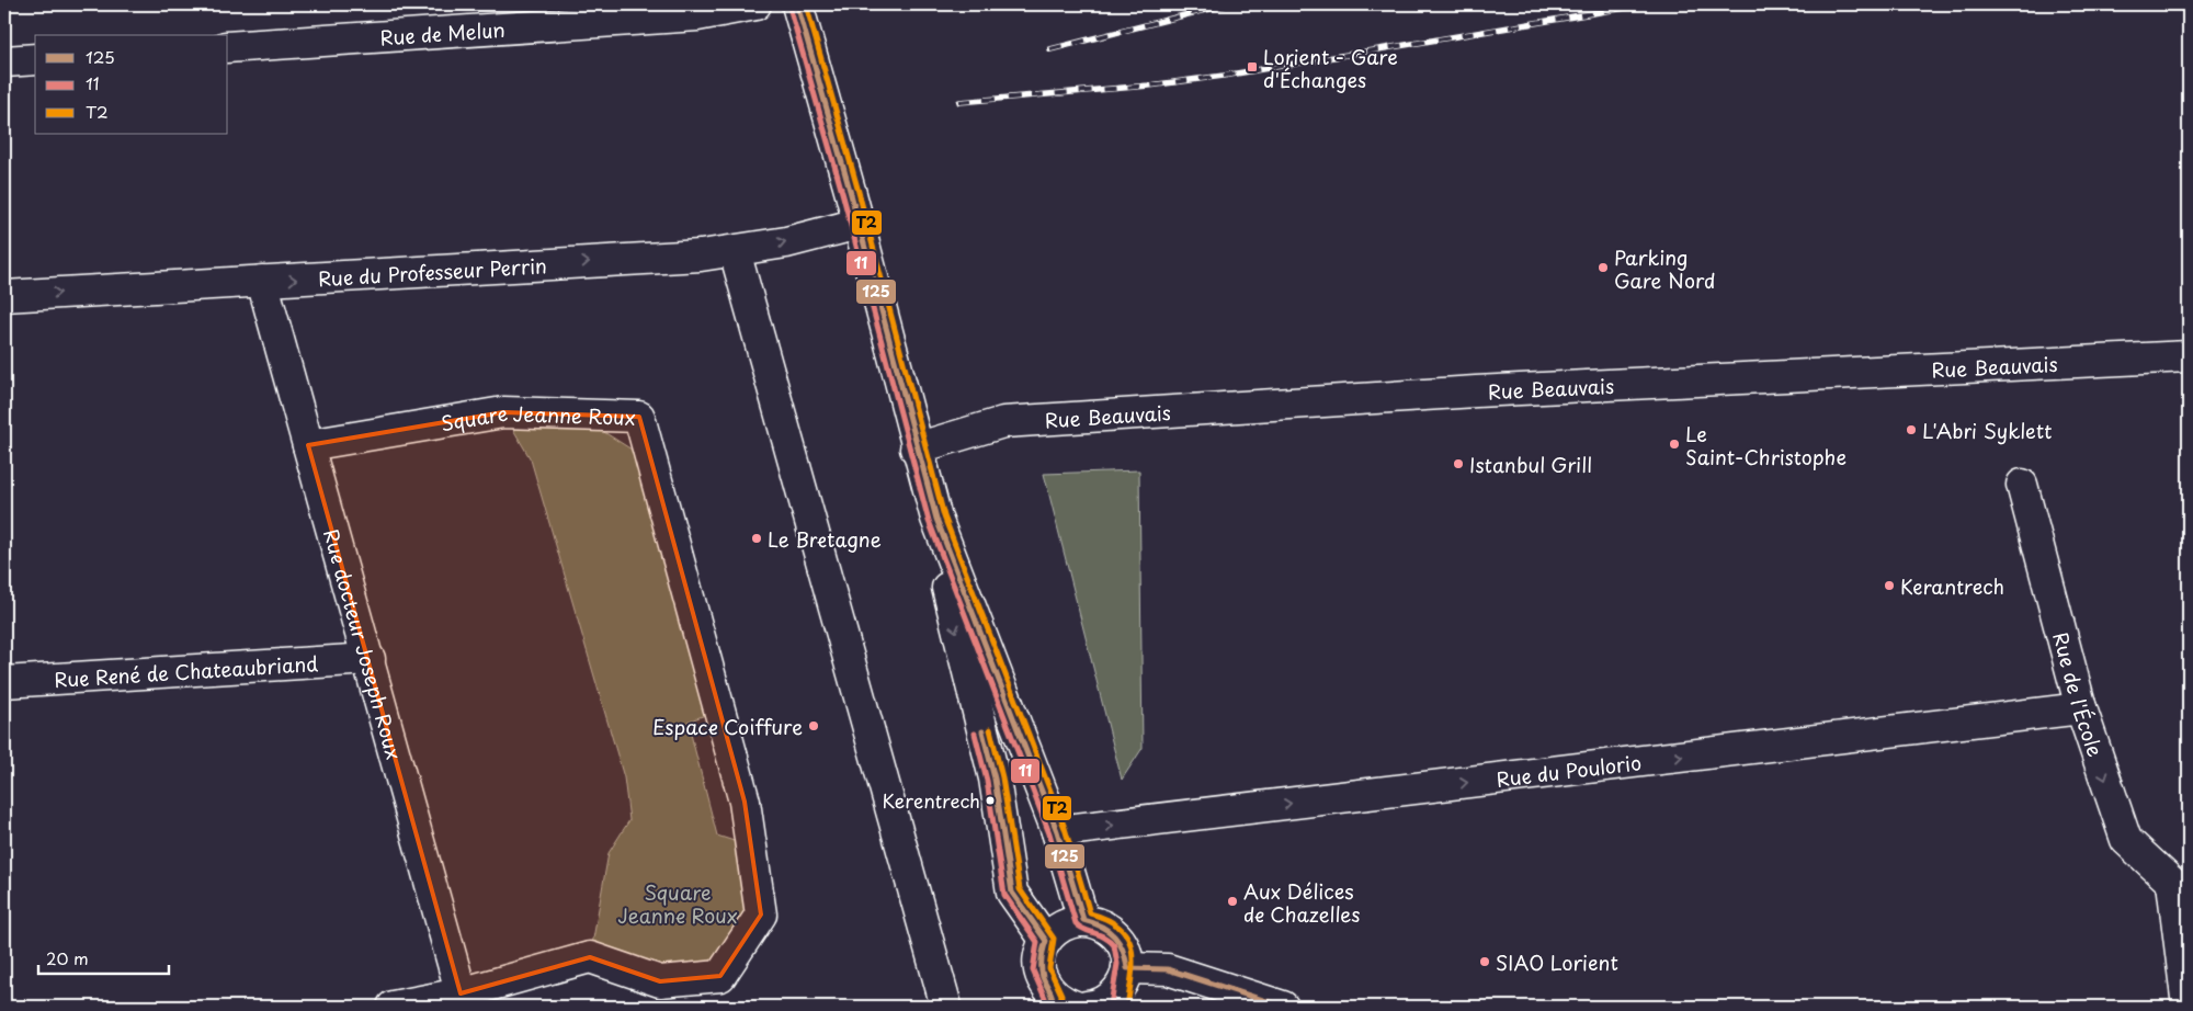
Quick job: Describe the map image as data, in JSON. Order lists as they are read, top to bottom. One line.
{"streets":{"street":["Rue de Melun","Rue du Professeur Perrin","Rue Beauvais","Square Jeanne Roux","Rue docteur Joseph Roux","Rue René de Chateaubriand","Rue de l'École","Rue du Poulorio"]},"crossings":[["Rue du Professeur Perrin","Rue docteur Joseph Roux"],["Square Jeanne Roux","Rue docteur Joseph Roux"],["Rue docteur Joseph Roux","Rue René de Chateaubriand"],["Rue de l'École","Rue du Poulorio"]],"one_way":["Rue du Professeur Perrin","Rue de l'École","Rue du Poulorio"],"parks":["Square Jeanne Roux"],"places":{"transit":["Lorient - Gare d'Échanges"],"other":["Parking Gare Nord","L'Abri Syklett","Le Saint-Christophe","Istanbul Grill","Le Bretagne","Kerantrech","Espace Coiffure","Kerentrech","Aux Délices de Chazelles","SIAO Lorient"]},"lines":["transit line 125","transit line T2","transit line 11"],"legend":["125","11","T2"],"scale_bar":"20 m"}
